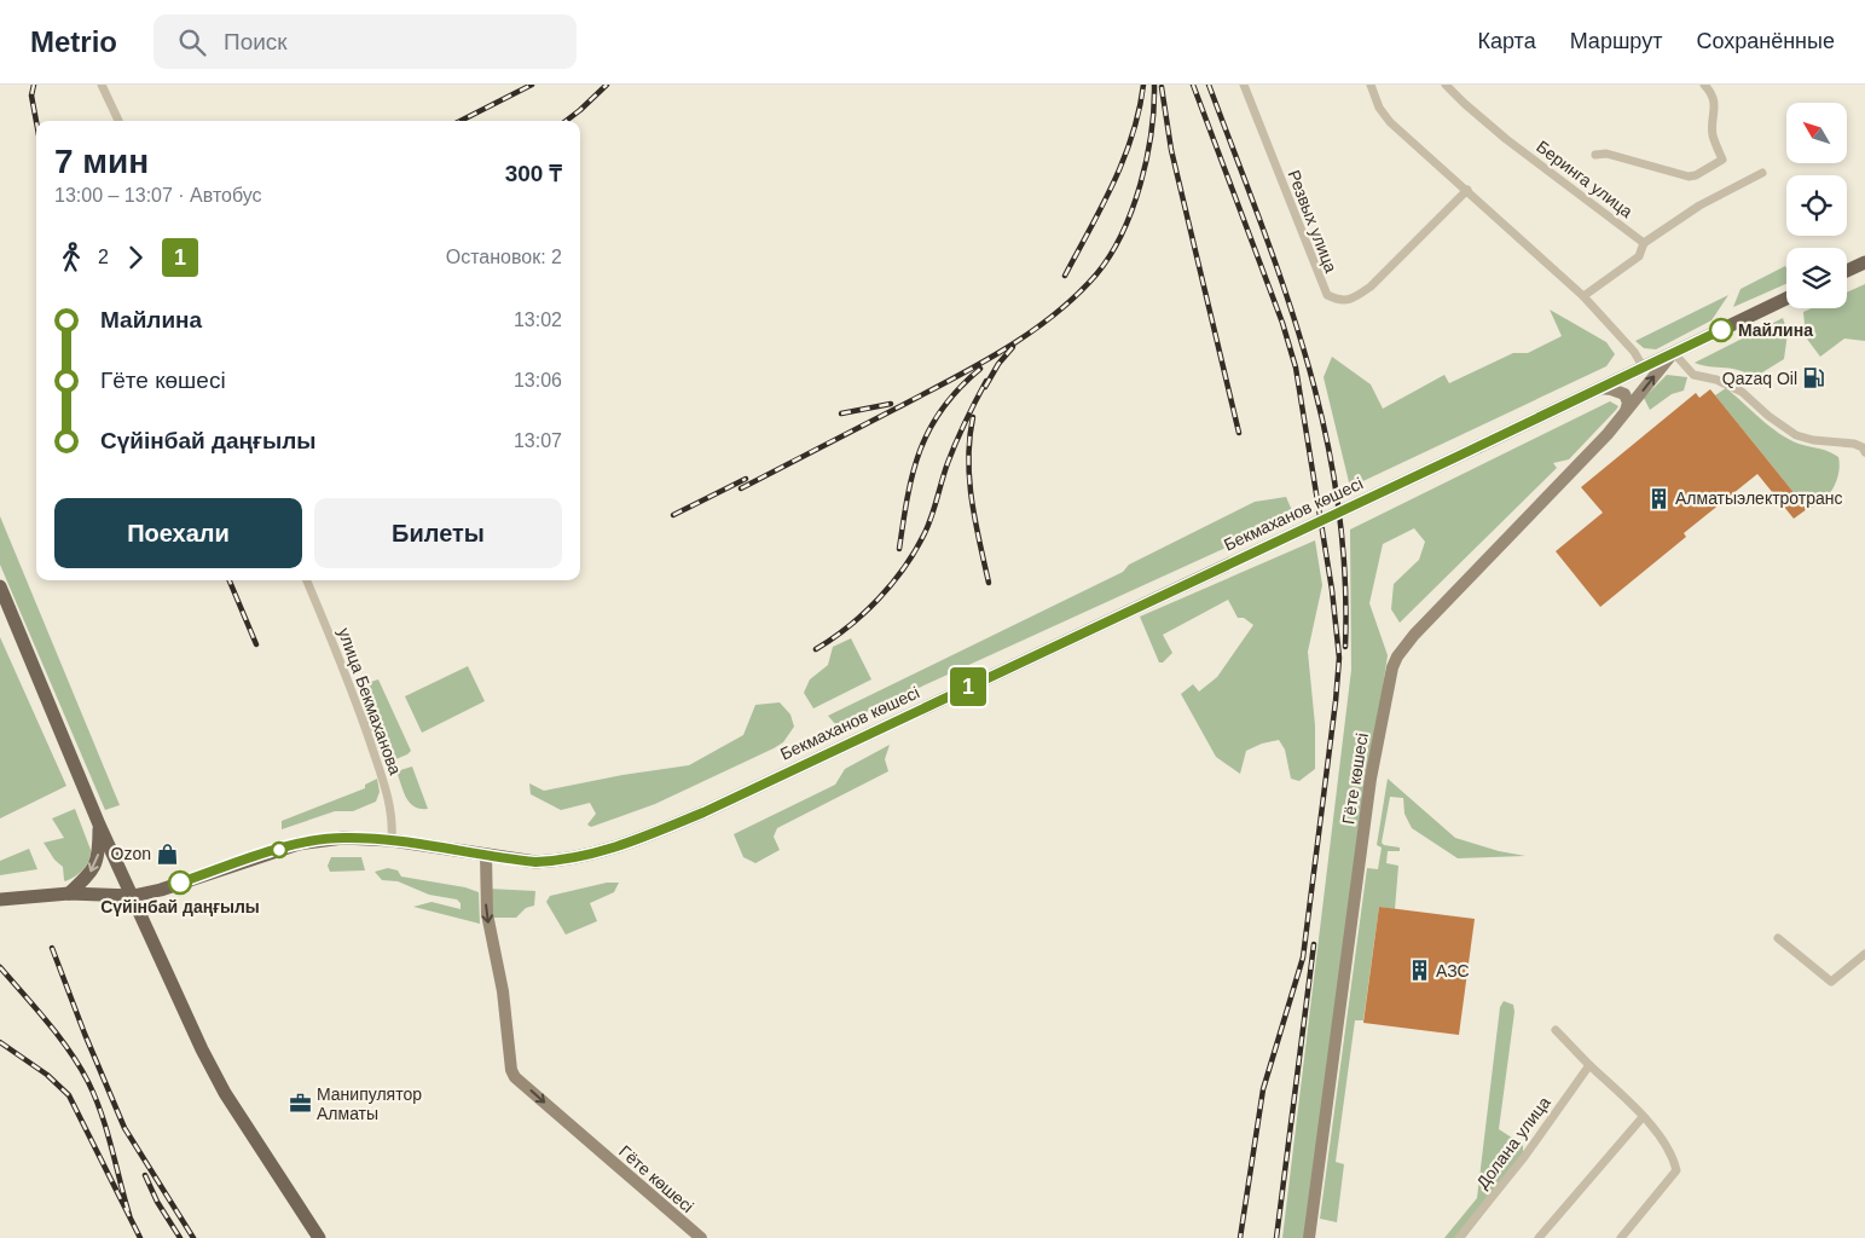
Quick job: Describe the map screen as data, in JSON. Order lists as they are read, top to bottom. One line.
{"streets":{"main road":["Бекмаханов көшесі","Гёте көшесі"],"street":["Беринга улица","Резвых улица","улица Бекмаханова","Долана улица"]},"crossings":[["Бекмаханов көшесі","улица Бекмаханова"],["Бекмаханов көшесі","Гёте көшесі"]],"places":{"other":["Майлина","Сүйінбай даңғылы"],"fuel station":["Qazaq Oil"],"building":["Алматыэлектротранс","АЗС"],"shop":["Ozon"],"office":["Манипулятор Алматы"]},"lines":["bus line 1"],"north":"top left","page":{"header":"Metrio","search":"Поиск","nav":["Карта","Маршрут","Сохранённые"],"on_map":"1","heading":["7 мин","13:00 – 13:07 · Автобус","300 ₸"],"legs":["2","1","Остановок: 2"],"list":[{"name":"Майлина","value":"13:02"},{"name":"Гёте көшесі","value":"13:06"},{"name":"Сүйінбай даңғылы","value":"13:07"}],"buttons":["Поехали","Билеты"]}}
